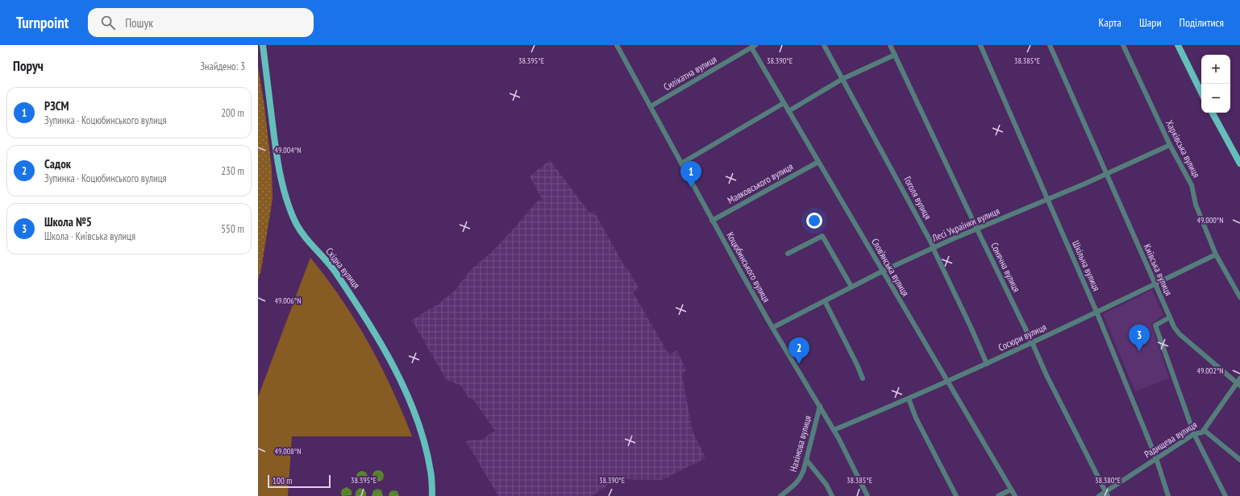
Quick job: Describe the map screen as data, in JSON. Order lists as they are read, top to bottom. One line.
{"streets":{"main road":["Східна вулиця"],"street":["Силікатна вулиця","Харківська вулиця","Маяковського вулиця","Гоголя вулиця","Лесі Українки вулиця","Шкільна вулиця","Коцюбинського вулиця","Слов’янська вулиця","Сонячна вулиця","Київська вулиця","Сосюри вулиця","Радищева вулиця","Нахімова вулиця"]},"crossings":[["Силікатна вулиця","Коцюбинського вулиця"],["Силікатна вулиця","Слов’янська вулиця"],["Харківська вулиця","Лесі Українки вулиця"],["Харківська вулиця","Сосюри вулиця"],["Маяковського вулиця","Коцюбинського вулиця"],["Маяковського вулиця","Слов’янська вулиця"],["Гоголя вулиця","Лесі Українки вулиця"],["Гоголя вулиця","Сосюри вулиця"],["Лесі Українки вулиця","Шкільна вулиця"],["Лесі Українки вулиця","Коцюбинського вулиця"],["Лесі Українки вулиця","Слов’янська вулиця"],["Лесі Українки вулиця","Сонячна вулиця"],["Лесі Українки вулиця","Київська вулиця"],["Шкільна вулиця","Сосюри вулиця"],["Шкільна вулиця","Радищева вулиця"],["Коцюбинського вулиця","Сосюри вулиця"],["Коцюбинського вулиця","Нахімова вулиця"],["Слов’янська вулиця","Сосюри вулиця"],["Сонячна вулиця","Сосюри вулиця"],["Сонячна вулиця","Радищева вулиця"],["Київська вулиця","Сосюри вулиця"],["Київська вулиця","Радищева вулиця"]],"scale_bar":"100 m","page":{"header":"Turnpoint","search":"Пошук","nav":["Карта","Шари","Поділитися"],"heading":["Поруч","Знайдено: 3"],"map_buttons":["+","−"],"list":[{"mark":"1","name":"РЗСМ","note":"Зупинка · Коцюбинського вулиця","value":"200 m"},{"mark":"2","name":"Садок","note":"Зупинка · Коцюбинського вулиця","value":"230 m"},{"mark":"3","name":"Школа №5","note":"Школа · Київська вулиця","value":"550 m"}],"pins":["1","3","2"],"scale":"100 m"},"coordinates":["38.395°E","38.390°E","38.385°E","49.004°N","49.000°N","49.006°N","49.002°N","49.008°N","38.380°E"]}
